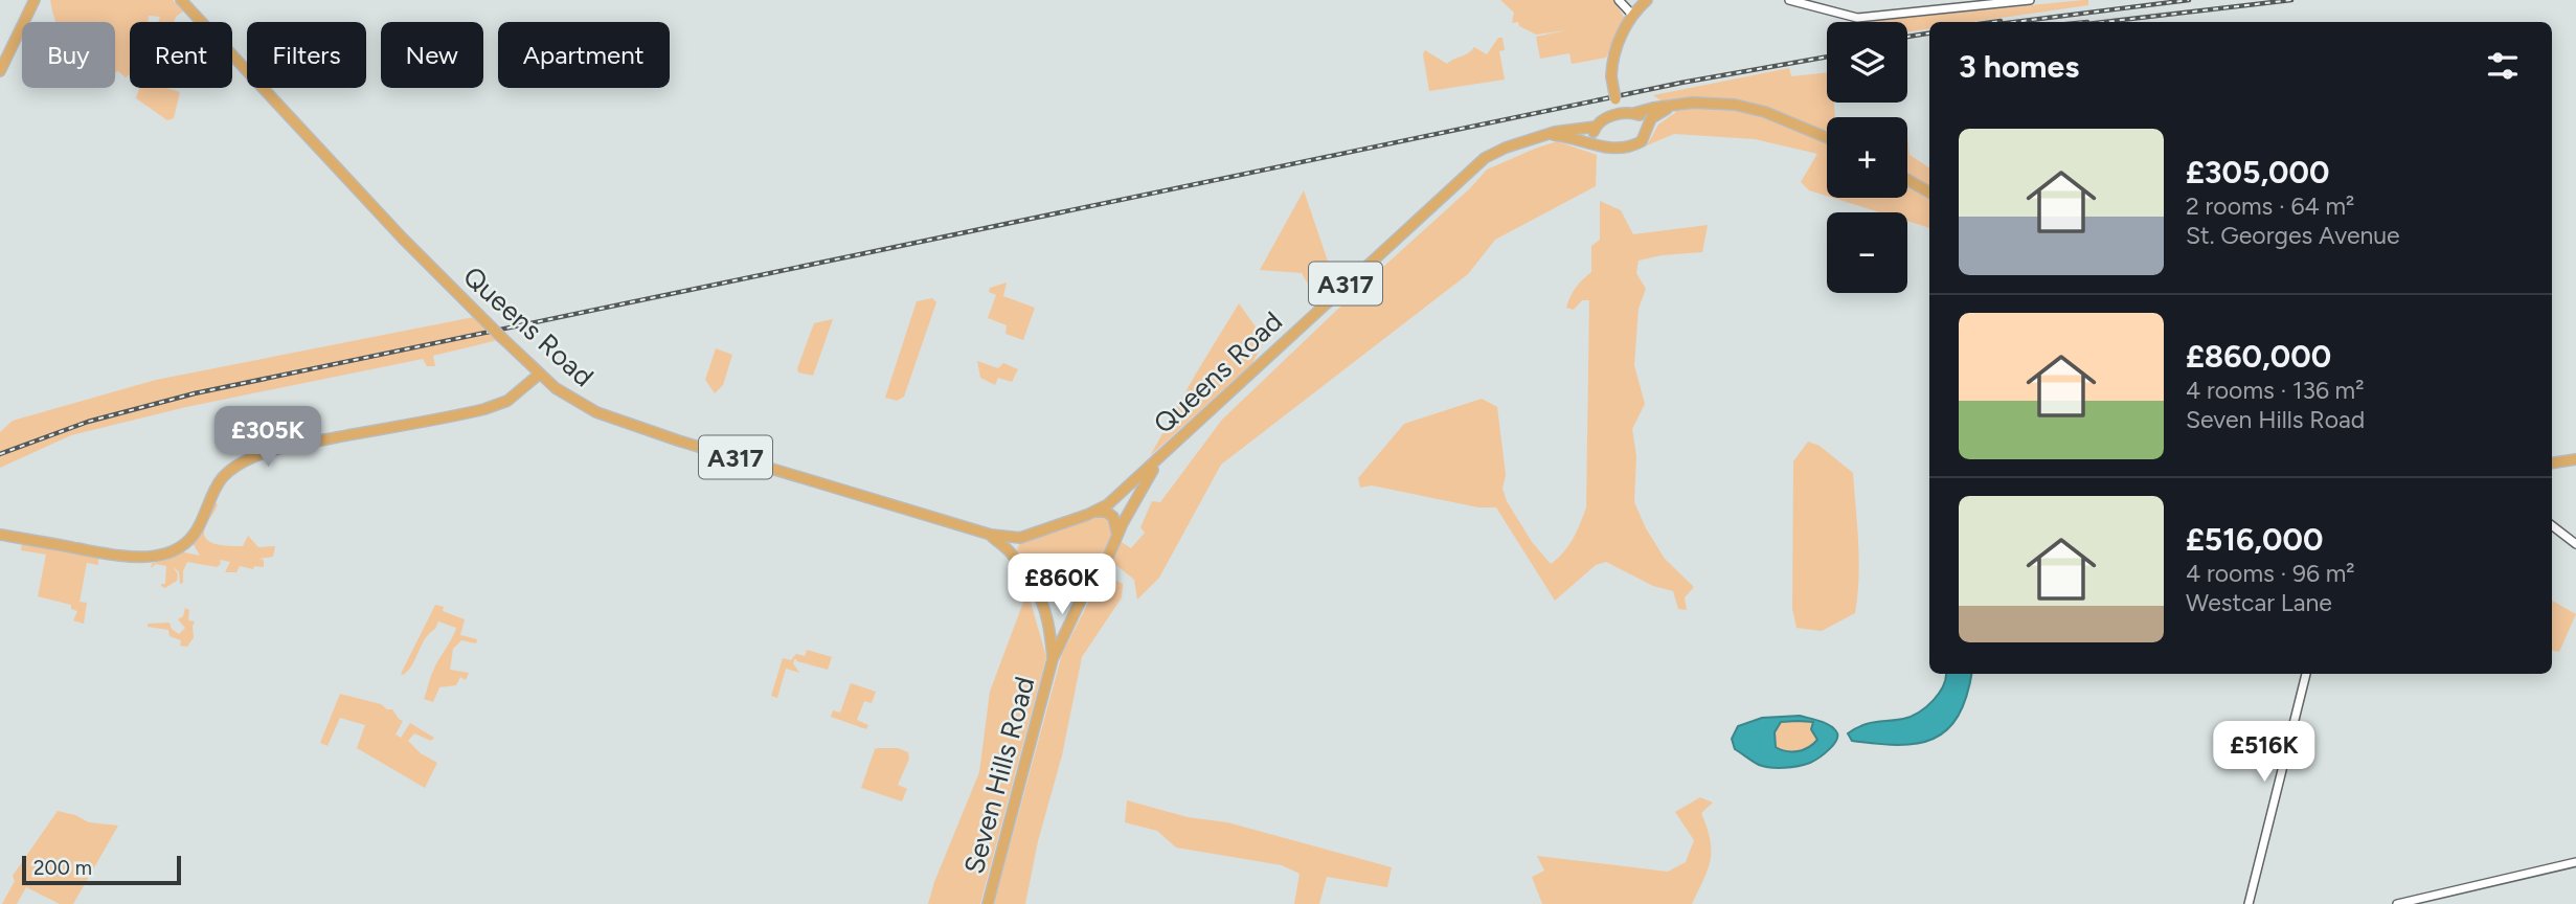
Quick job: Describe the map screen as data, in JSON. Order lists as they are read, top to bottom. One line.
{"streets":{"main road":["A317","Queens Road","Seven Hills Road"]},"crossings":[["A317","Queens Road"],["A317","Seven Hills Road"],["Queens Road","Seven Hills Road"]],"scale_bar":"200 m","page":{"map_buttons":["+","−"],"chip":["Buy","Rent","Filters","New","Apartment"],"heading":"3 homes","list":[{"name":"£305,000","note":"2 rooms · 64 m² · St. Georges Avenue"},{"name":"£860,000","note":"4 rooms · 136 m² · Seven Hills Road"},{"name":"£516,000","note":"4 rooms · 96 m² · Westcar Lane"}],"price":["£305K","£860K","£516K"],"scale":"200 m"}}
